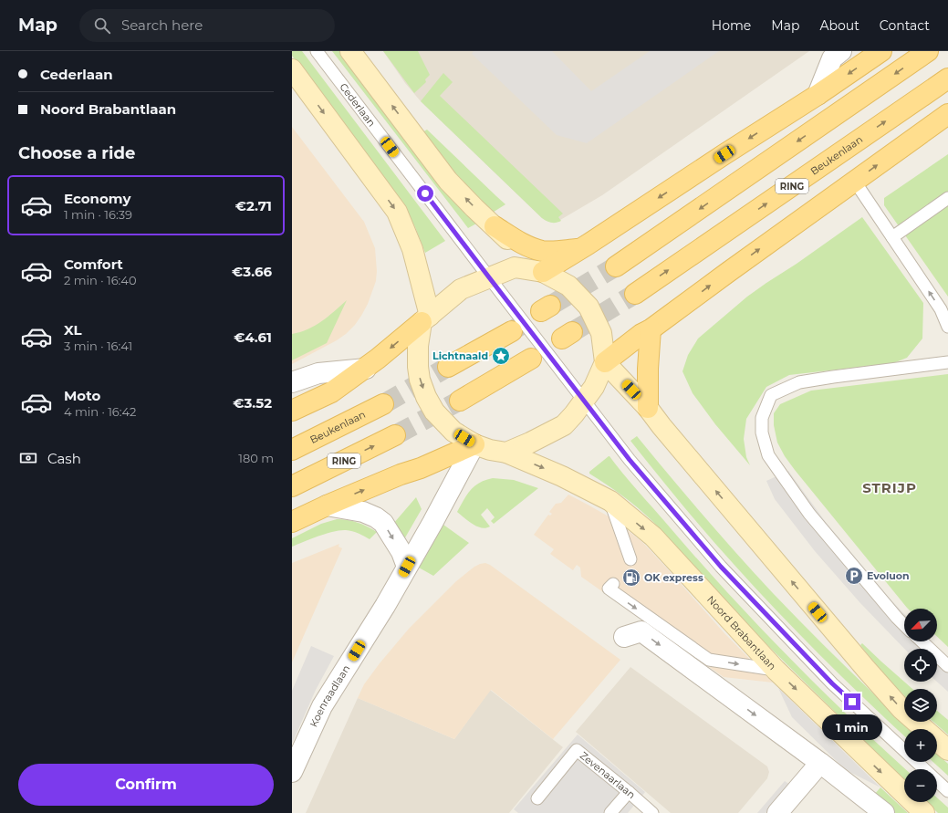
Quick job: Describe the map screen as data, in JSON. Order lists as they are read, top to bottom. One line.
{"streets":{"main road":["Beukenlaan","RING","Noord Brabantlaan"],"street":["Koenraadlaan"],"lane":["Cederlaan","Zevenaarlaan"]},"crossings":[["Noord Brabantlaan","Koenraadlaan"]],"districts":["STRIJP"],"places":{"place":["Lichtnaald"],"parking":["Evoluon"],"fuel station":["OK express"]},"north":"bottom left","page":{"header":"Map","search":"Search here","nav":["Home","Map","About","Contact"],"banner":["Cederlaan","Noord Brabantlaan"],"heading":"Choose a ride","list":[{"name":"Economy","note":"1 min · 16:39","value":"€2.71"},{"name":"Comfort","note":"2 min · 16:40","value":"€3.66"},{"name":"XL","note":"3 min · 16:41","value":"€4.61"},{"name":"Moto","note":"4 min · 16:42","value":"€3.52"}],"pay":["Cash","180 m"],"map_buttons":["+","−"],"bubble":"1 min","buttons":"Confirm"}}
